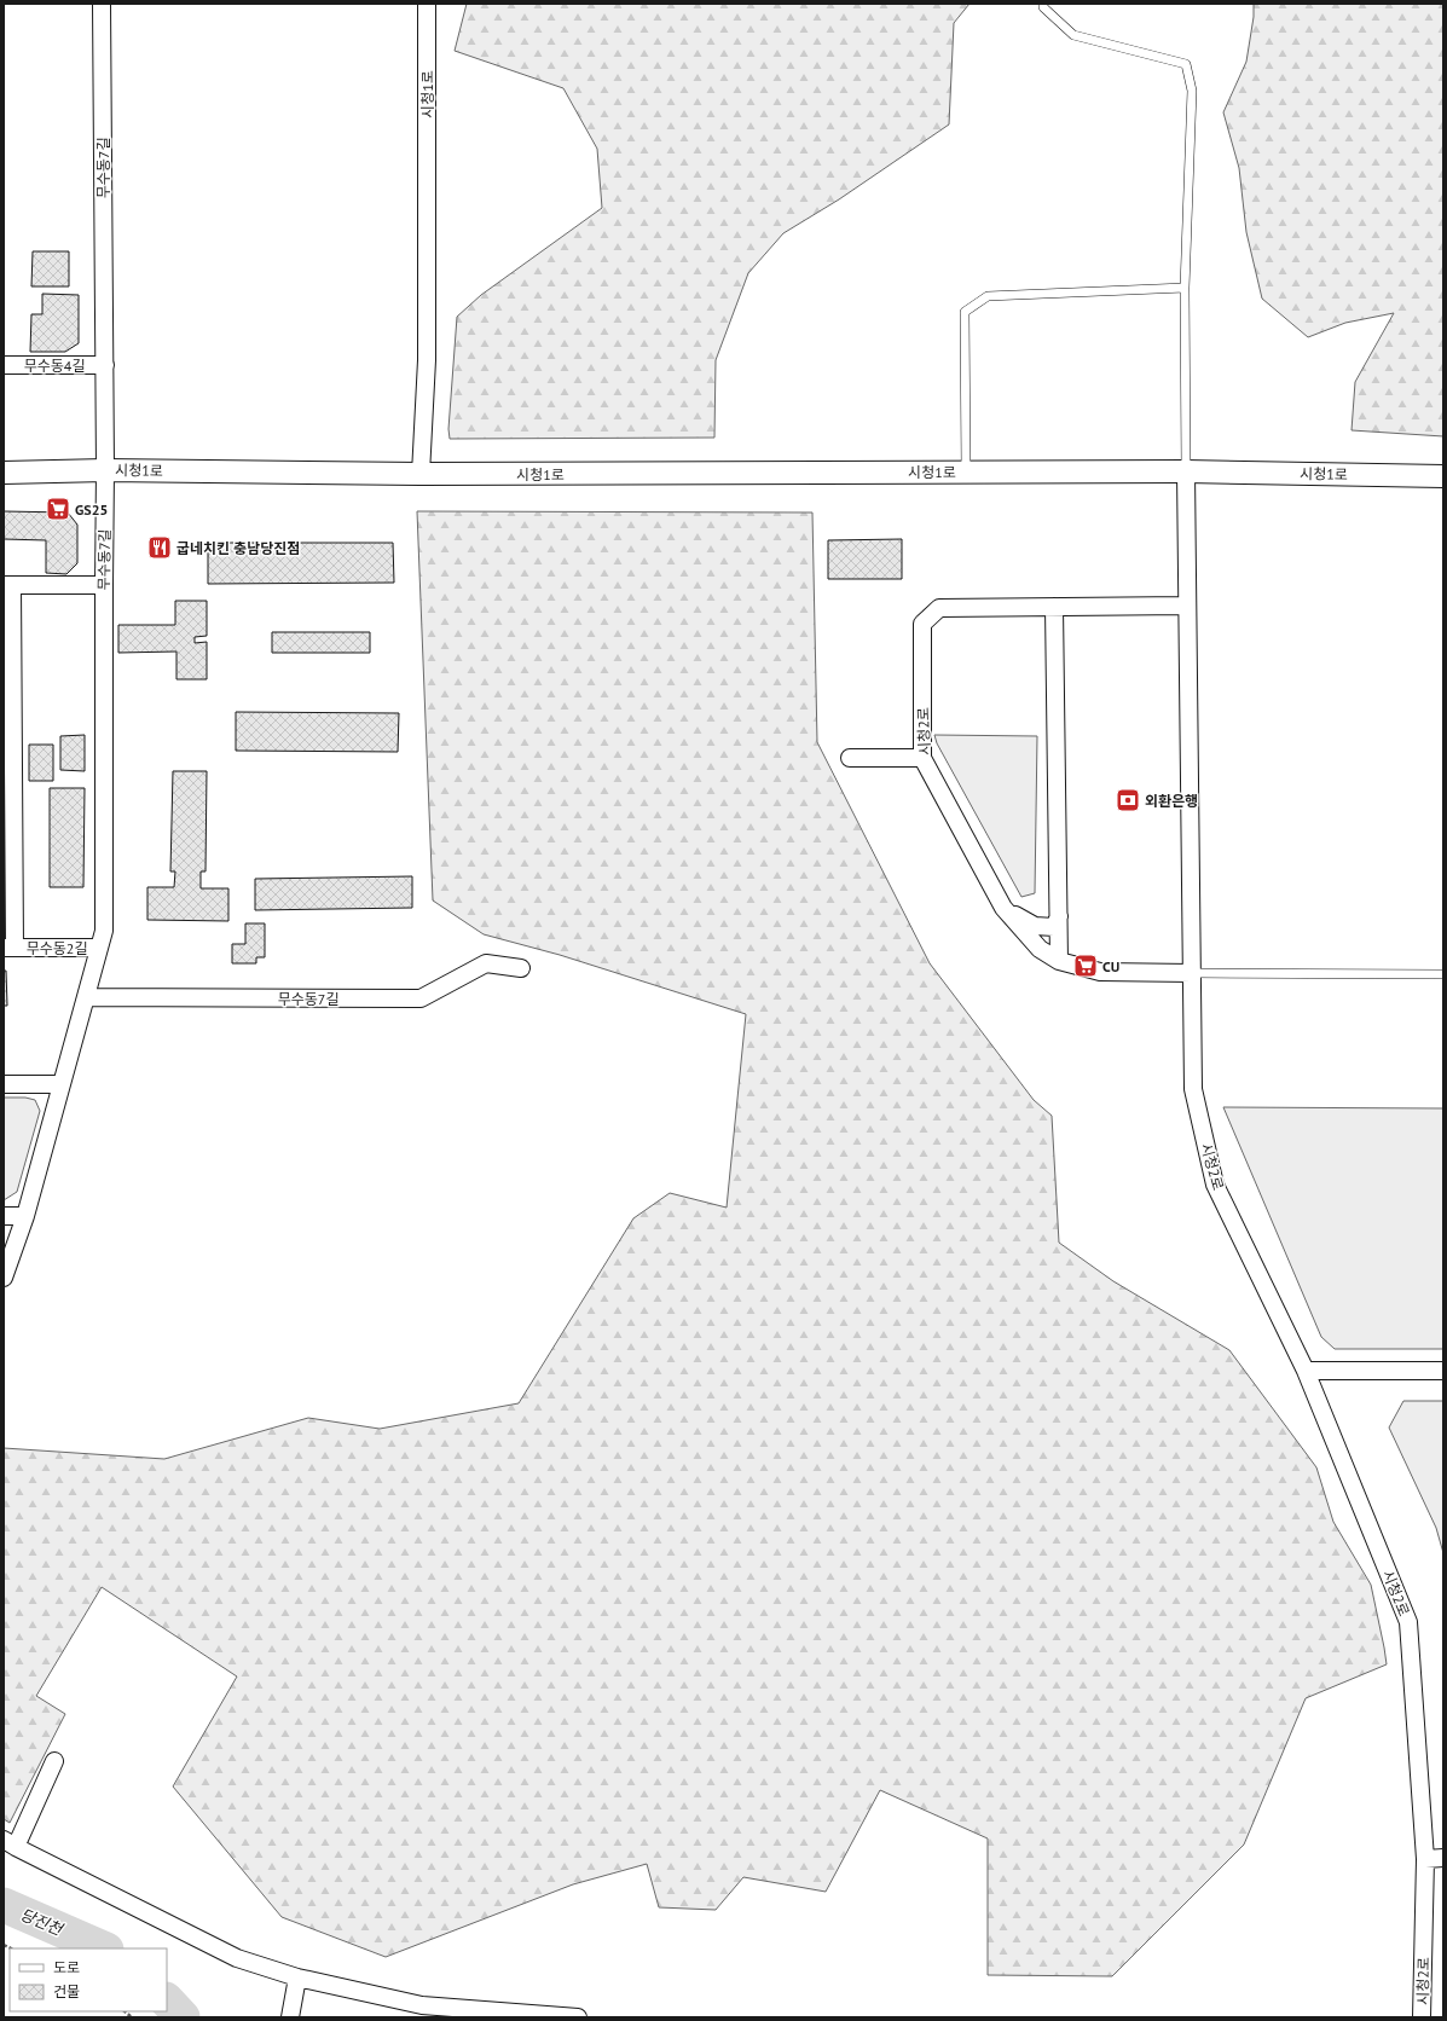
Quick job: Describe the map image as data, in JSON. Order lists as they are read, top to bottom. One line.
{"streets":{"street":["시청1로","무수동7길","무수동4길","시청2로","무수동2길"]},"crossings":[["시청1로","무수동7길"],["시청1로","시청2로"],["무수동7길","무수동4길"],["무수동7길","무수동2길"]],"water":["당진천"],"places":{"supermarket":["GS25","CU"],"restaurant":["굽네치킨 충남당진점"],"bank":["외환은행"]},"legend":["도로","건물"]}
